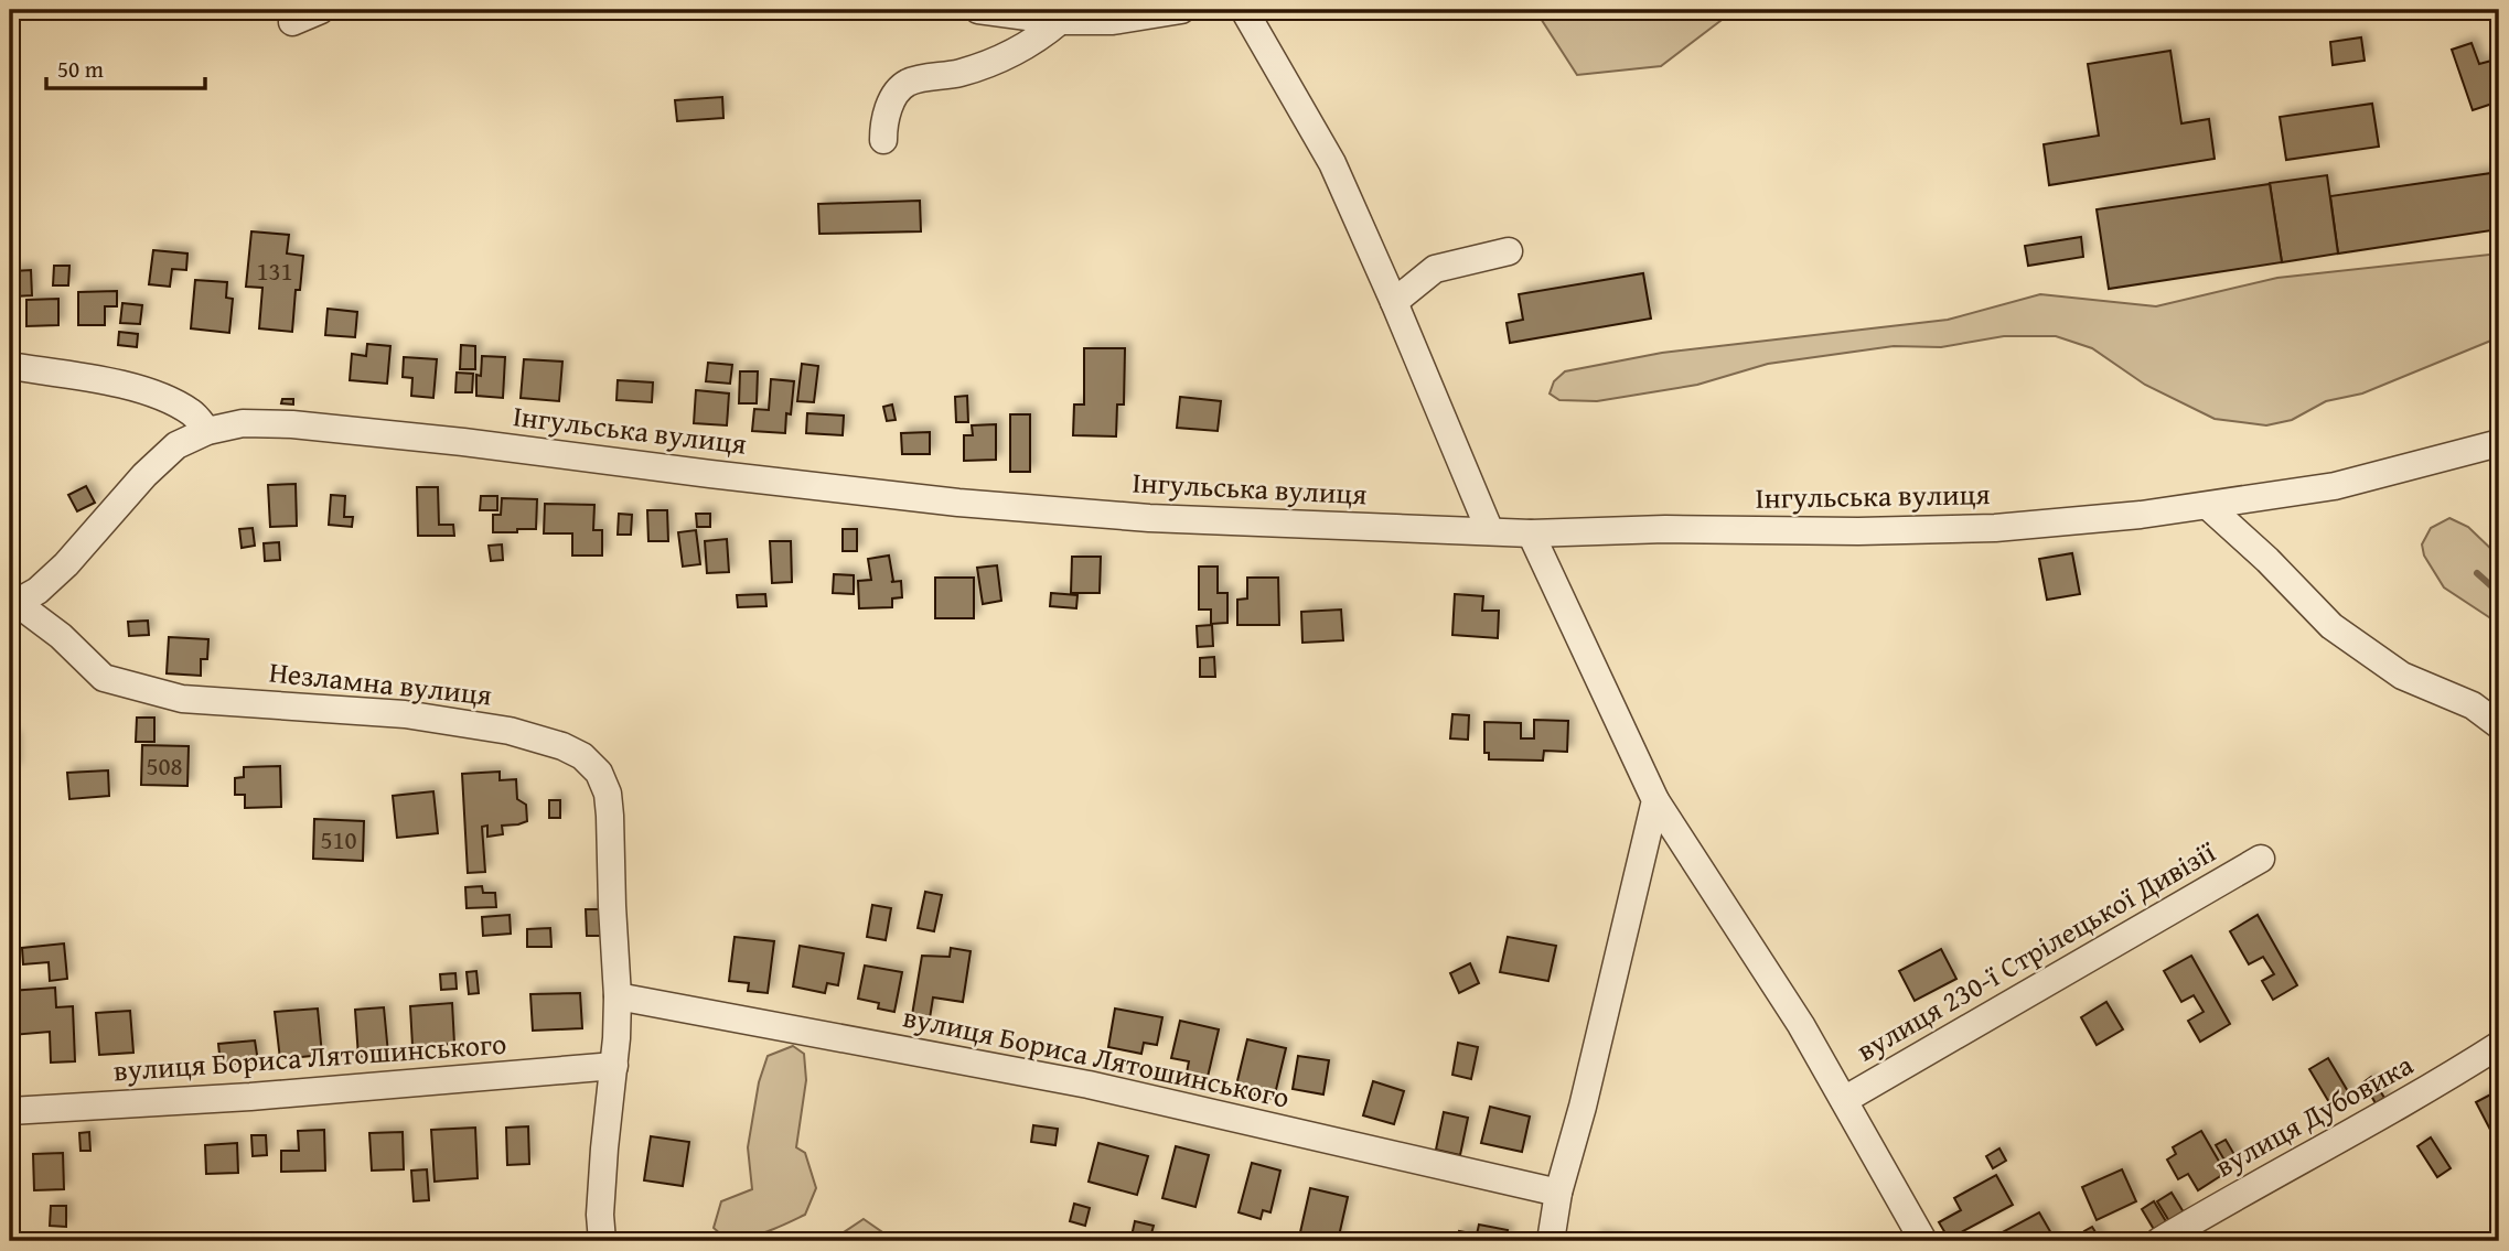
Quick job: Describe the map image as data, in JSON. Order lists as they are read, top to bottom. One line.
{"streets":{"street":["Інгульська вулиця","Незламна вулиця","вулиця 230-ї Стрілецької Дивізії","вулиця Бориса Лятошинського","вулиця Дубовика"]},"crossings":[["Інгульська вулиця","Незламна вулиця"],["Незламна вулиця","вулиця Бориса Лятошинського"]],"house_numbers":["131","508","510"],"scale_bar":"50 m"}
